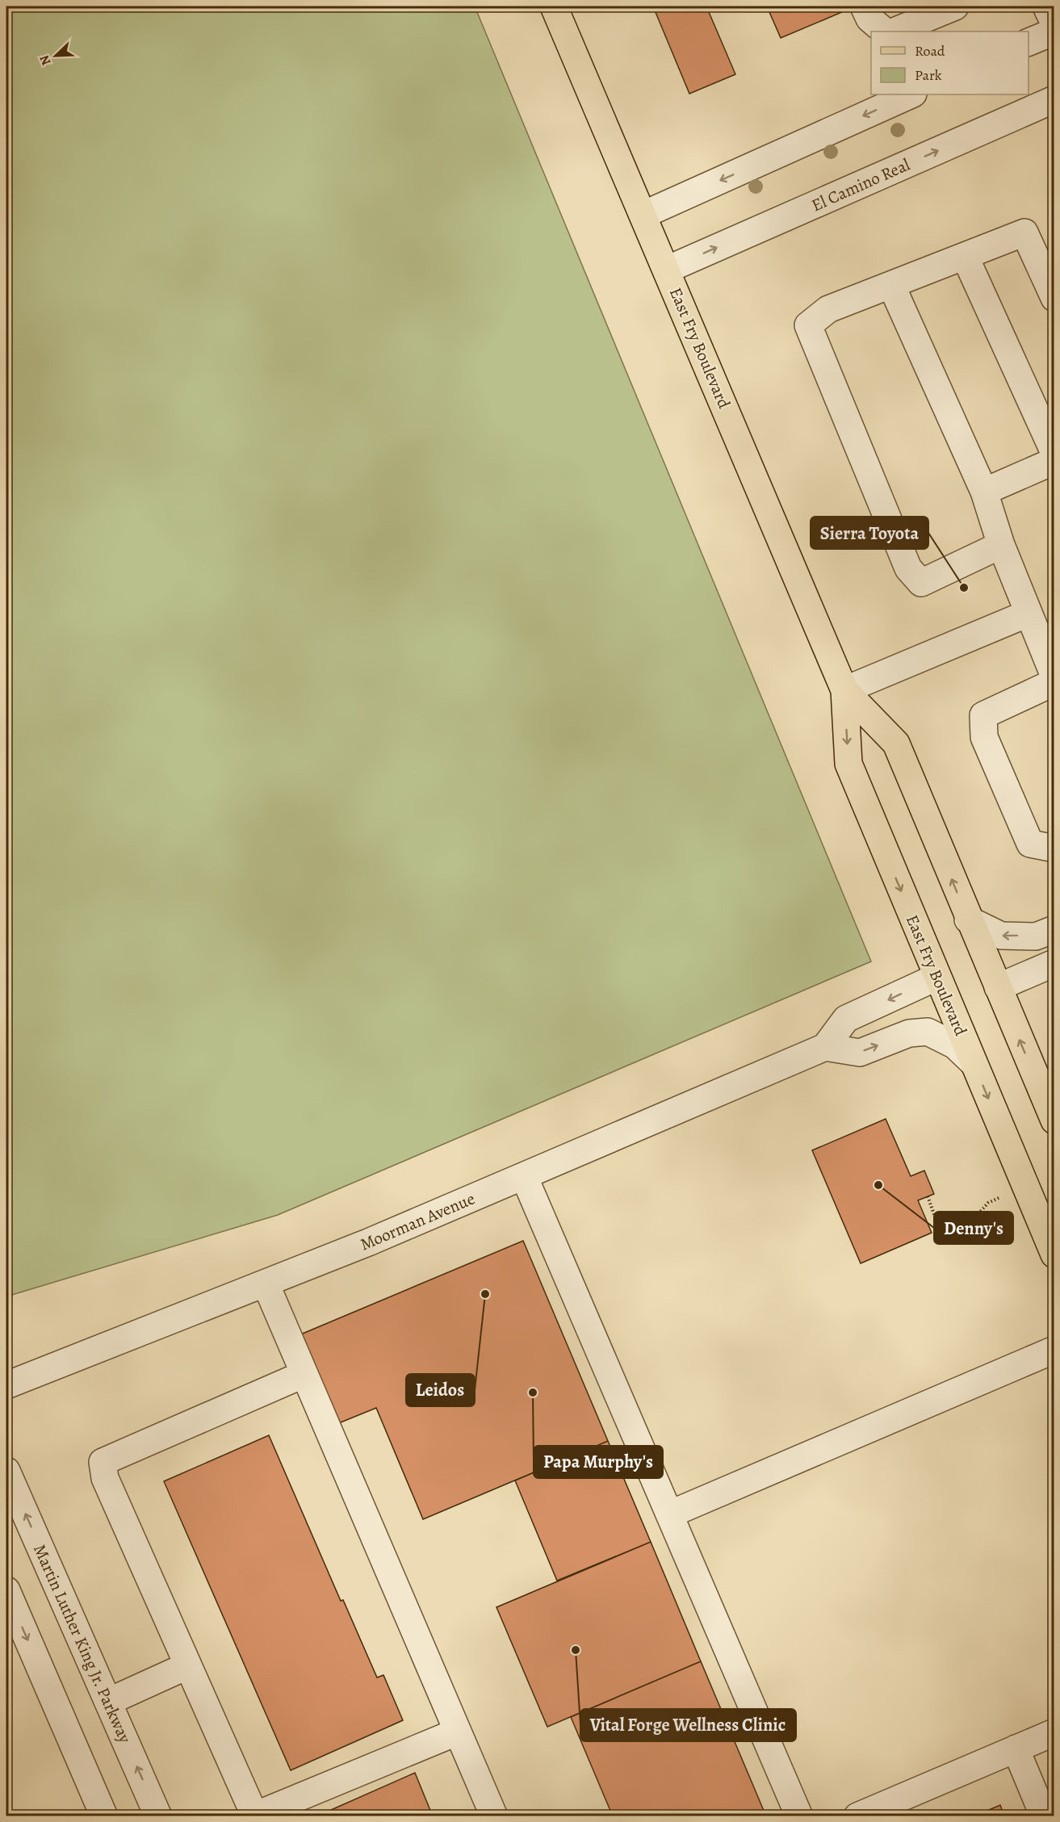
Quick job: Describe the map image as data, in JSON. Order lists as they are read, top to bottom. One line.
{"streets":{"main road":["East Fry Boulevard"],"street":["El Camino Real","Moorman Avenue","Martin Luther King Jr. Parkway"]},"crossings":[["El Camino Real","East Fry Boulevard"]],"places":["Sierra Toyota","Denny's","Leidos","Papa Murphy's","Vital Forge Wellness Clinic"],"legend":["Road","Park"],"north":"bottom left"}
